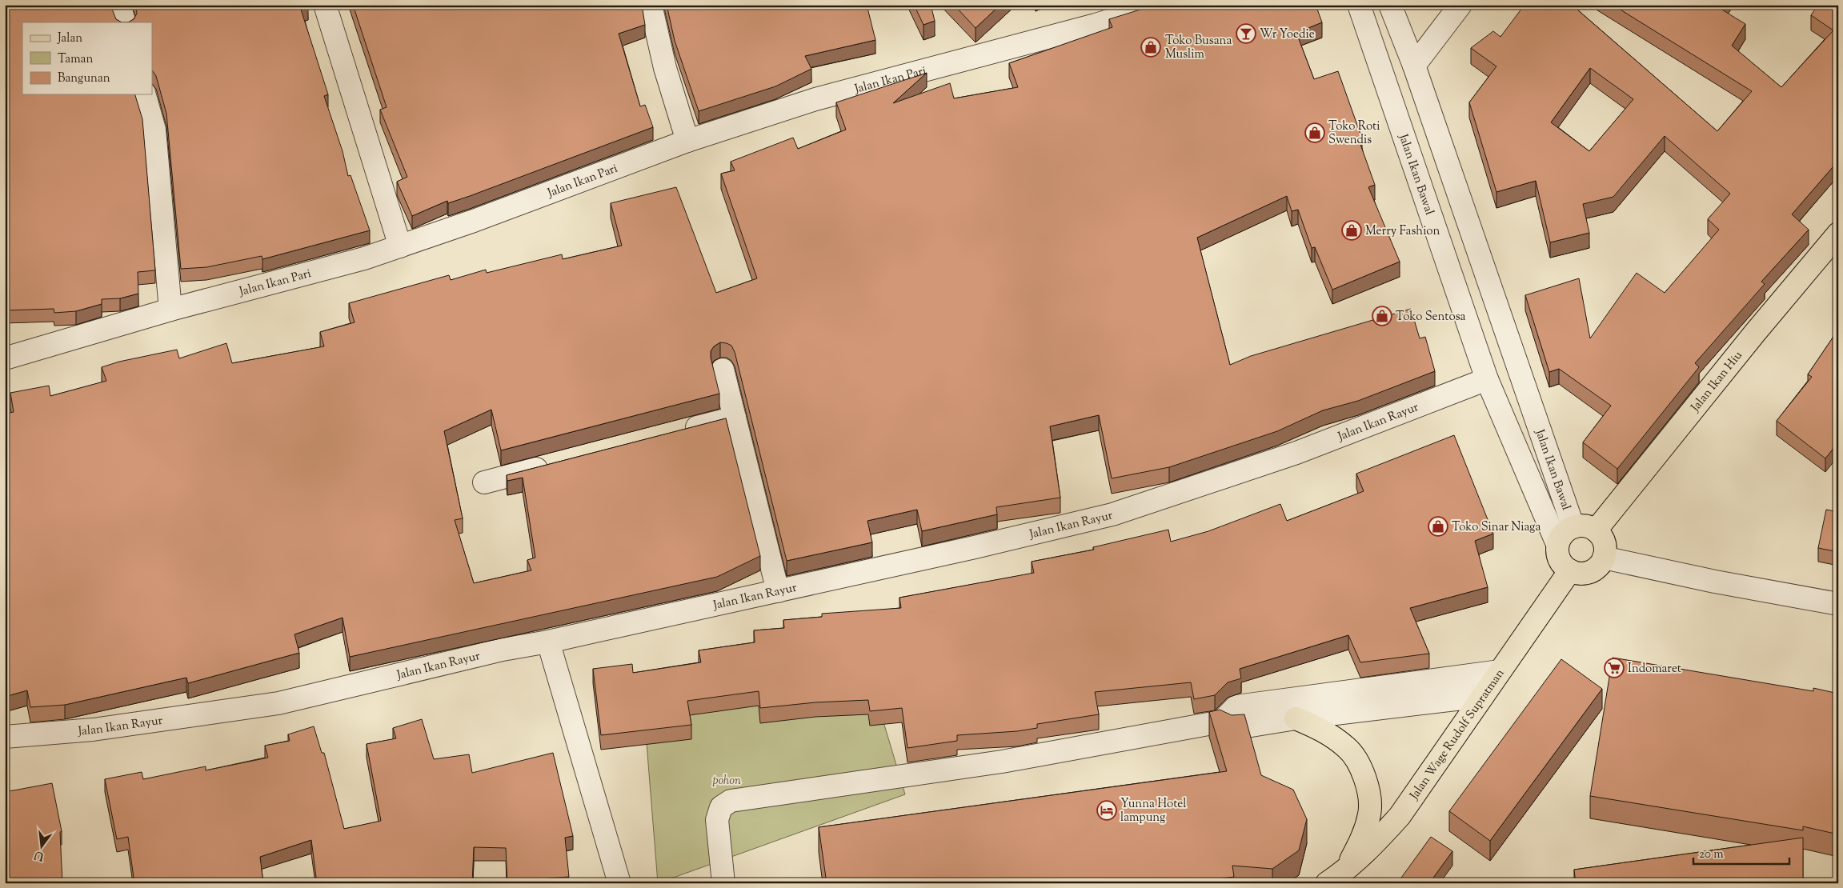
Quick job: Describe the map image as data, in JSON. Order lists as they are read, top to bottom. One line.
{"streets":{"main road":["Jalan Ikan Hiu","Jalan Wage Rudolf Supratman"],"street":["Jalan Ikan Pari","Jalan Ikan Bawal","Jalan Ikan Rayur"]},"crossings":[["Jalan Ikan Bawal","Jalan Ikan Hiu"],["Jalan Ikan Bawal","Jalan Ikan Rayur"],["Jalan Ikan Bawal","Jalan Wage Rudolf Supratman"],["Jalan Ikan Hiu","Jalan Wage Rudolf Supratman"]],"parks":["pohon"],"places":{"bar":["Wr Yoedie"],"shop":["Toko Busana Muslim","Toko Roti Swendis","Merry Fashion","Toko Sentosa","Toko Sinar Niaga"],"supermarket":["Indomaret"],"hotel":["Yunna Hotel lampung"]},"legend":["Jalan","Taman","Bangunan"],"scale_bar":"20 m","north":"bottom"}
